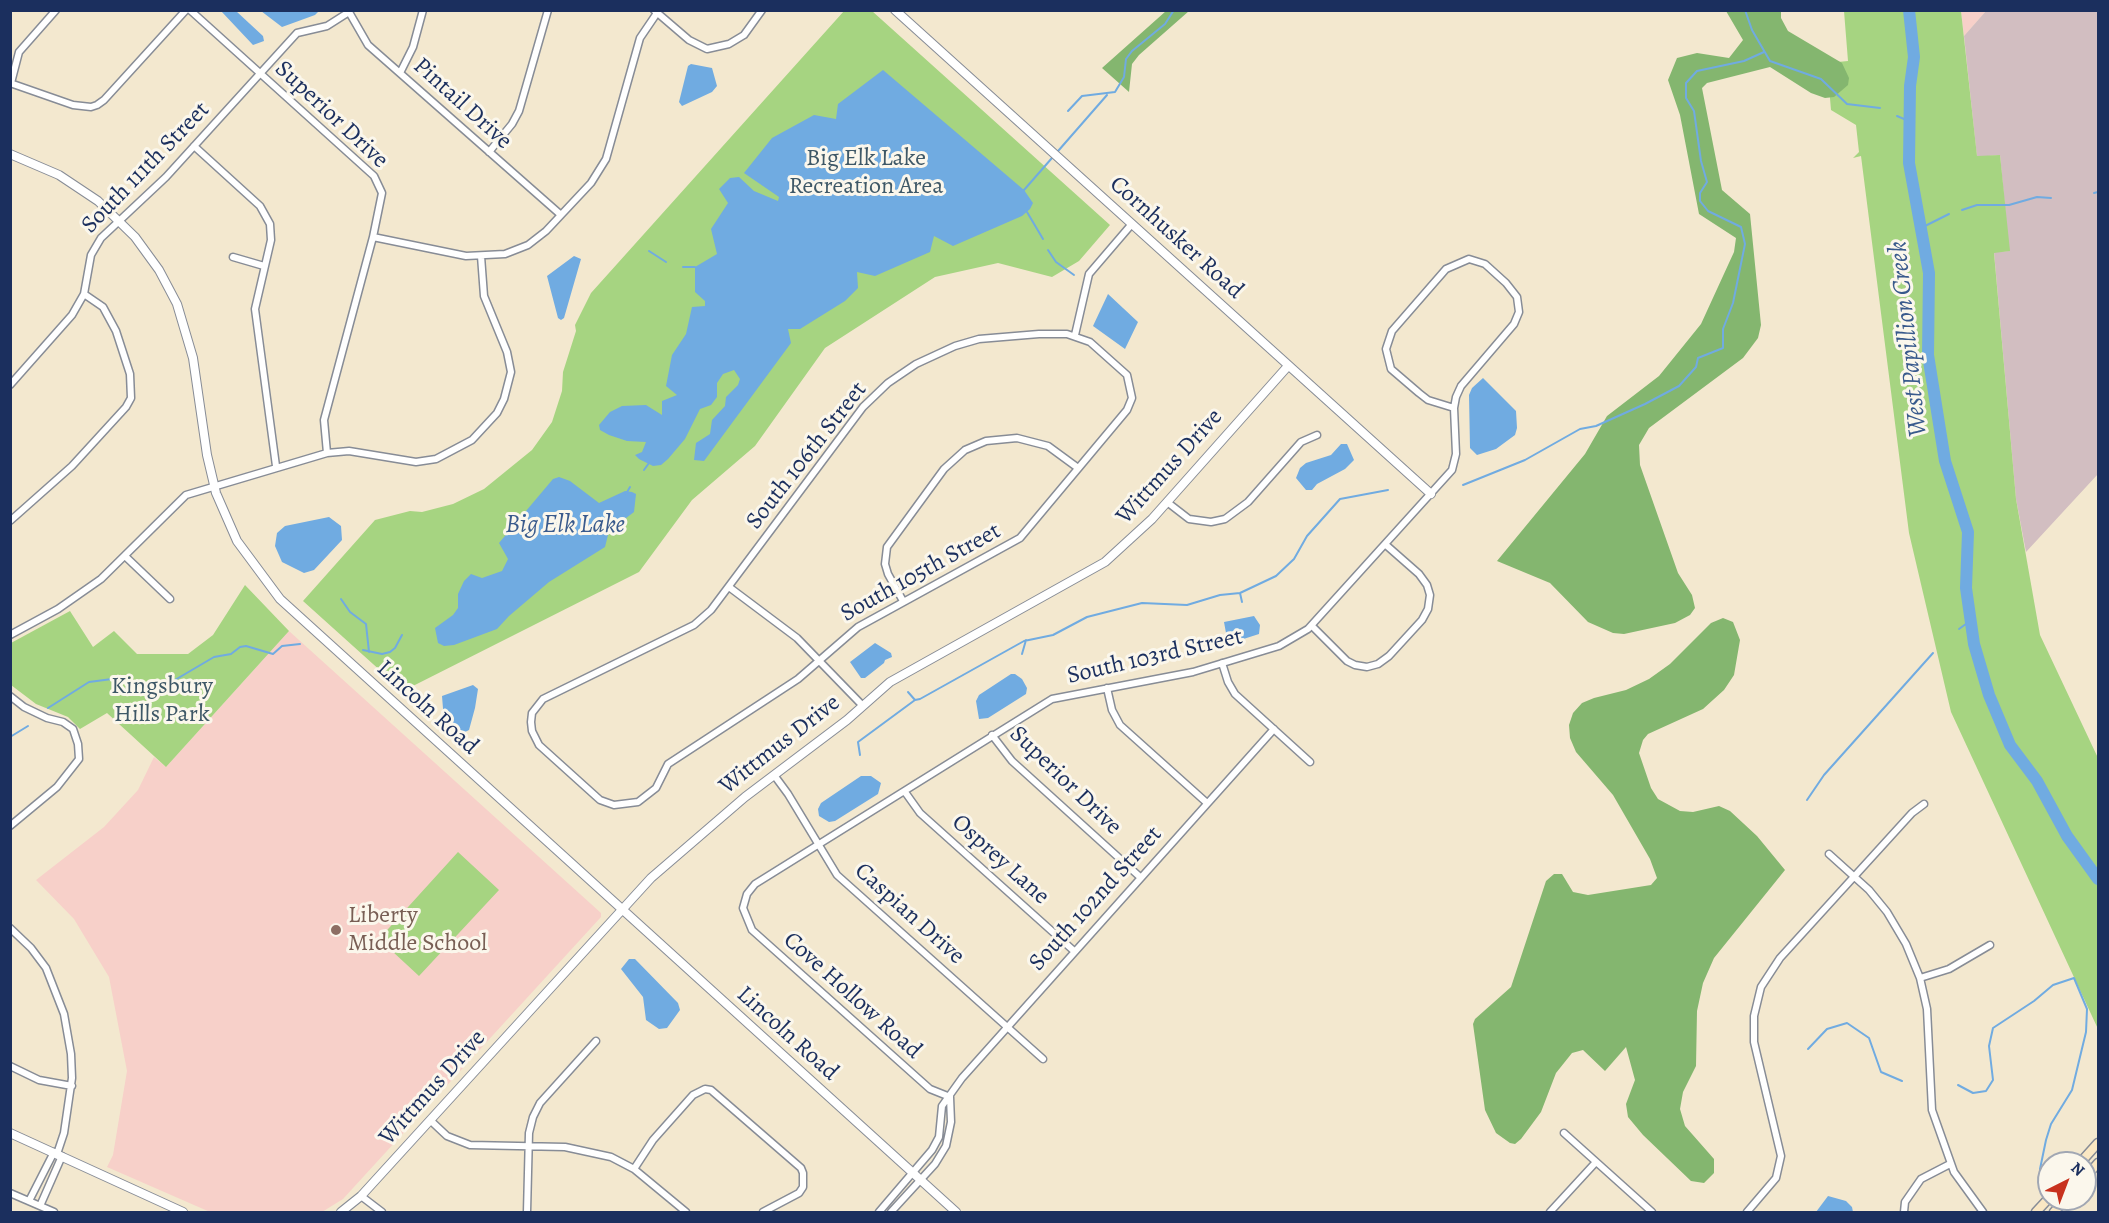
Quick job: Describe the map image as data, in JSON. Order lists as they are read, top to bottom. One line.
{"streets":{"street":["Pintail Drive","Superior Drive","South 111th Street","Cornhusker Road","South 106th Street","Wittmus Drive","South 105th Street","South 103rd Street","Lincoln Road","Osprey Lane","South 102nd Street","Caspian Drive","Cove Hollow Road"]},"crossings":[["Pintail Drive","South 111th Street"],["Superior Drive","South 111th Street"],["Superior Drive","South 103rd Street"],["Superior Drive","South 102nd Street"],["South 111th Street","Lincoln Road"],["Cornhusker Road","Wittmus Drive"],["Cornhusker Road","South 103rd Street"],["South 106th Street","South 105th Street"],["Wittmus Drive","Lincoln Road"],["Wittmus Drive","Caspian Drive"],["South 103rd Street","Osprey Lane"],["South 103rd Street","Caspian Drive"],["South 103rd Street","Cove Hollow Road"],["Lincoln Road","South 102nd Street"],["Osprey Lane","South 102nd Street"],["South 102nd Street","Caspian Drive"],["South 102nd Street","Cove Hollow Road"]],"water":["West Papillion Creek","Big Elk Lake"],"parks":["Big Elk Lake Recreation Area","Kingsbury Hills Park"],"places":["Liberty Middle School"],"north":"top right"}
